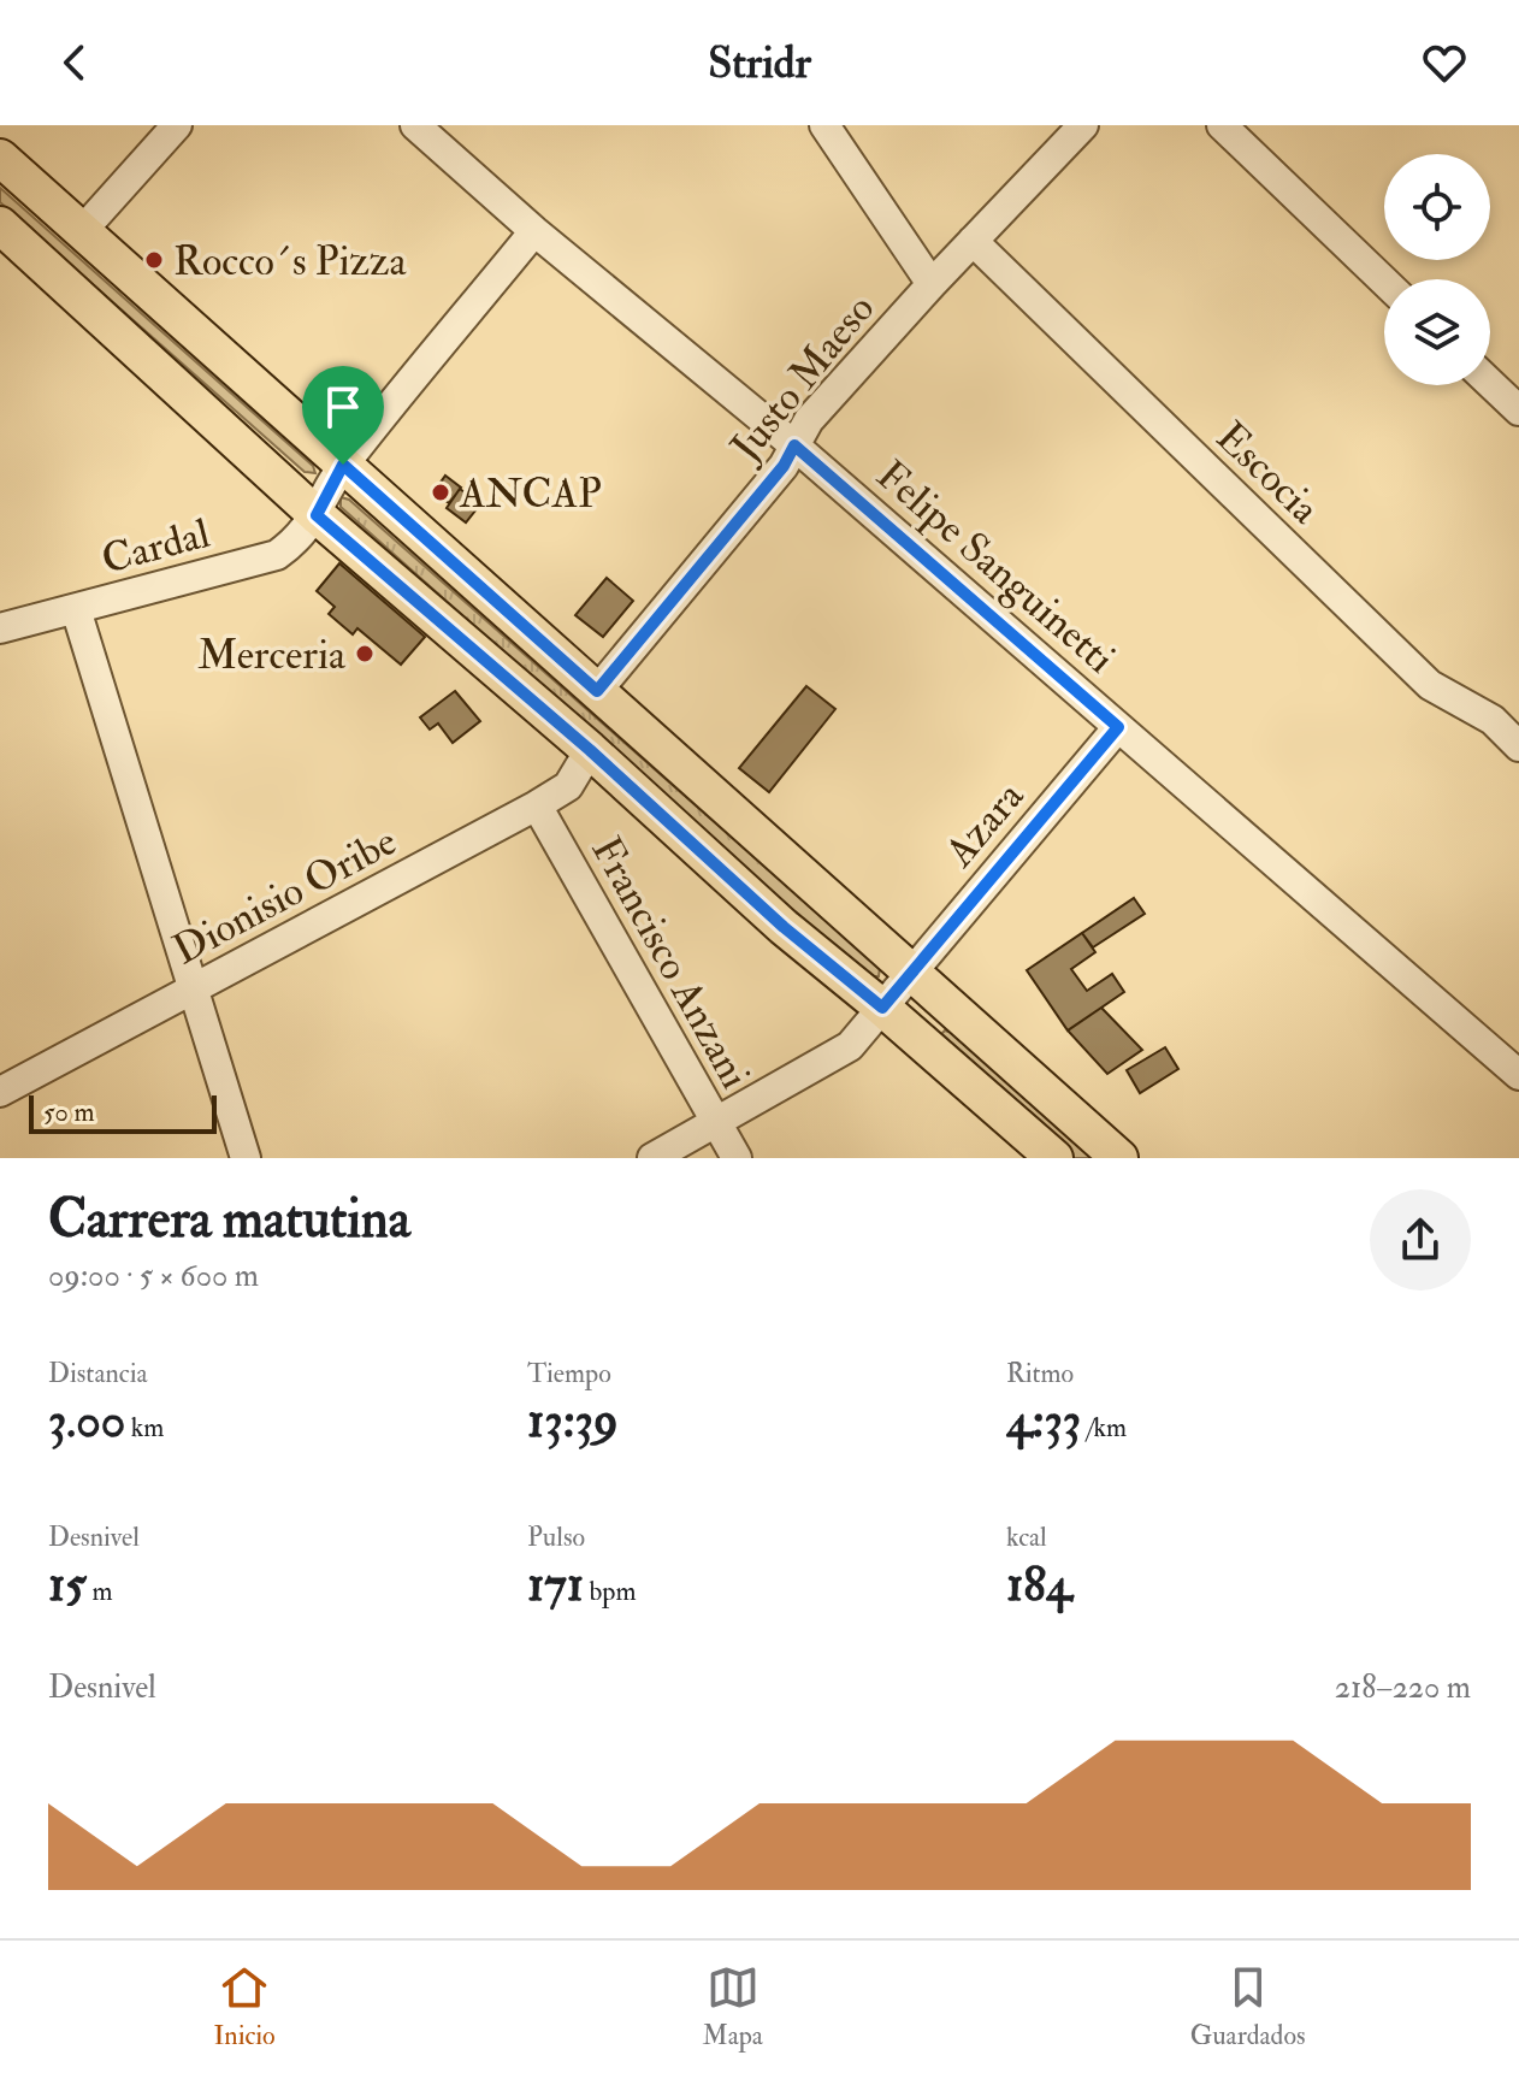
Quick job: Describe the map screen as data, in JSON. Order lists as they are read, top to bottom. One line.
{"streets":{"street":["Justo Maeso","Escocia","Cardal","Felipe Sanguinetti","Azara","Dionisio Oribe","Francisco Anzani"]},"crossings":[["Justo Maeso","Escocia"],["Justo Maeso","Felipe Sanguinetti"],["Cardal","Felipe Sanguinetti"],["Felipe Sanguinetti","Azara"],["Azara","Francisco Anzani"],["Dionisio Oribe","Francisco Anzani"]],"places":["Rocco´s Pizza","ANCAP","Merceria"],"scale_bar":"50 m","page":{"header":"Stridr","scale":"50 m","heading":["Carrera matutina","09:00 · 5 × 600 m"],"stats":[["Distancia","3.00 km"],["Tiempo","13:39"],["Ritmo","4:33 /km"],["Desnivel","15 m"],["Pulso","171 bpm"],["kcal","184"]],"chart":["Desnivel","218–220 m"],"tabs":["Inicio","Mapa","Guardados"]}}
